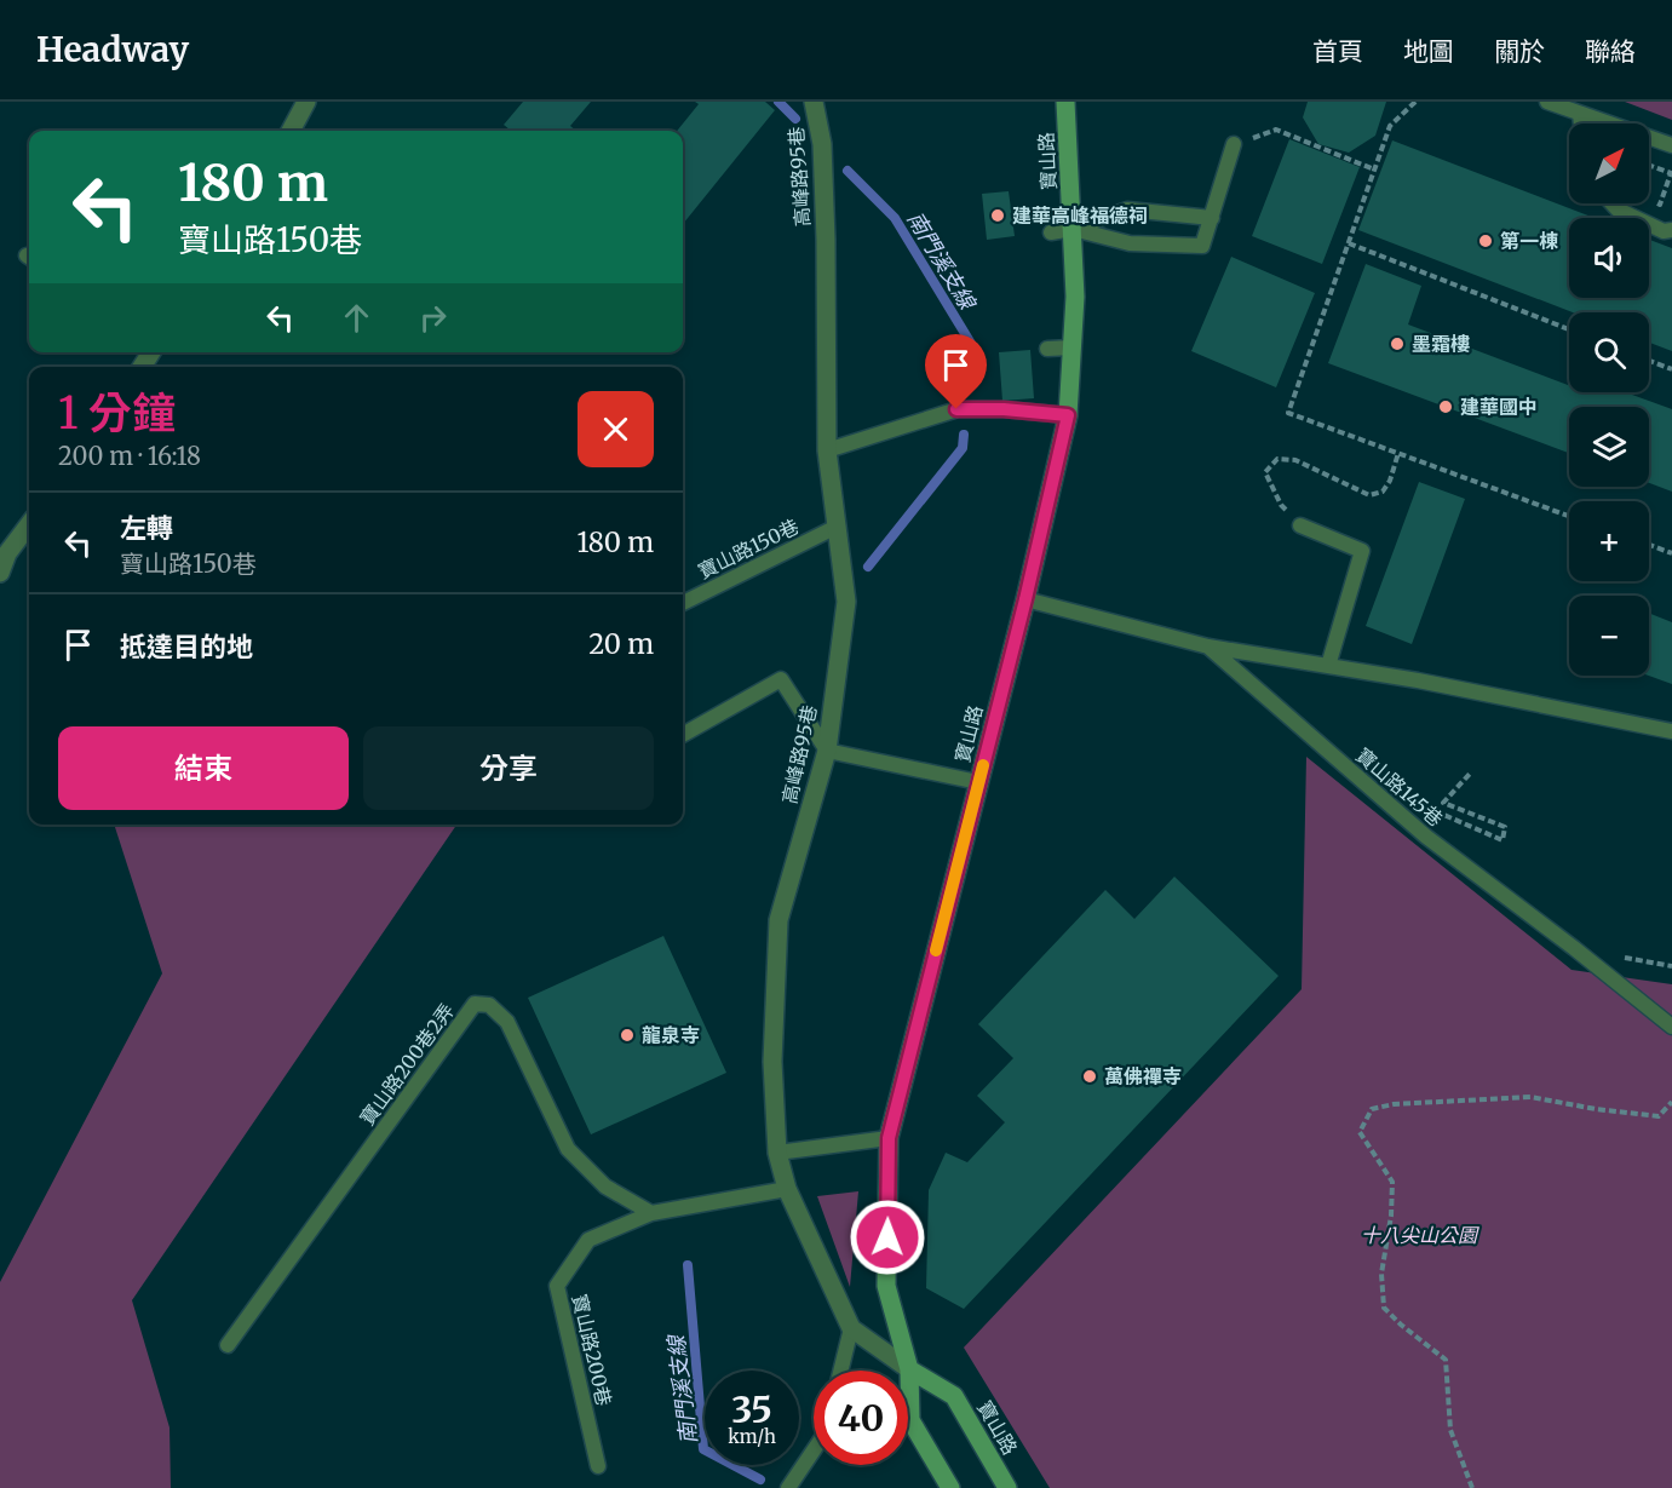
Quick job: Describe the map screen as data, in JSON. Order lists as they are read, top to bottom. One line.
{"streets":{"street":["寶山路","高峰路95巷"],"lane":["寶山路150巷","寶山路145巷","寶山路200巷2弄","寶山路200巷"]},"crossings":[["寶山路","高峰路95巷"],["寶山路","寶山路145巷"],["高峰路95巷","寶山路150巷"],["高峰路95巷","寶山路200巷"],["寶山路200巷2弄","寶山路200巷"]],"water":["南門溪支線"],"parks":["十八尖山公園"],"places":["建華高峰福德祠","第一棟","墨霜樓","建華國中","龍泉寺","萬佛禪寺"],"north":"top right","page":{"header":"Headway","nav":["首頁","地圖","關於","聯絡"],"map_buttons":["+","−"],"turn":["180 m","寶山路150巷"],"heading":["1 分鐘","200 m · 16:18"],"list":[{"name":"左轉","note":"寶山路150巷","value":"180 m"},{"name":"抵達目的地","value":"20 m"}],"buttons":["結束","分享"],"speed":"35 km/h","limit":"40"}}
